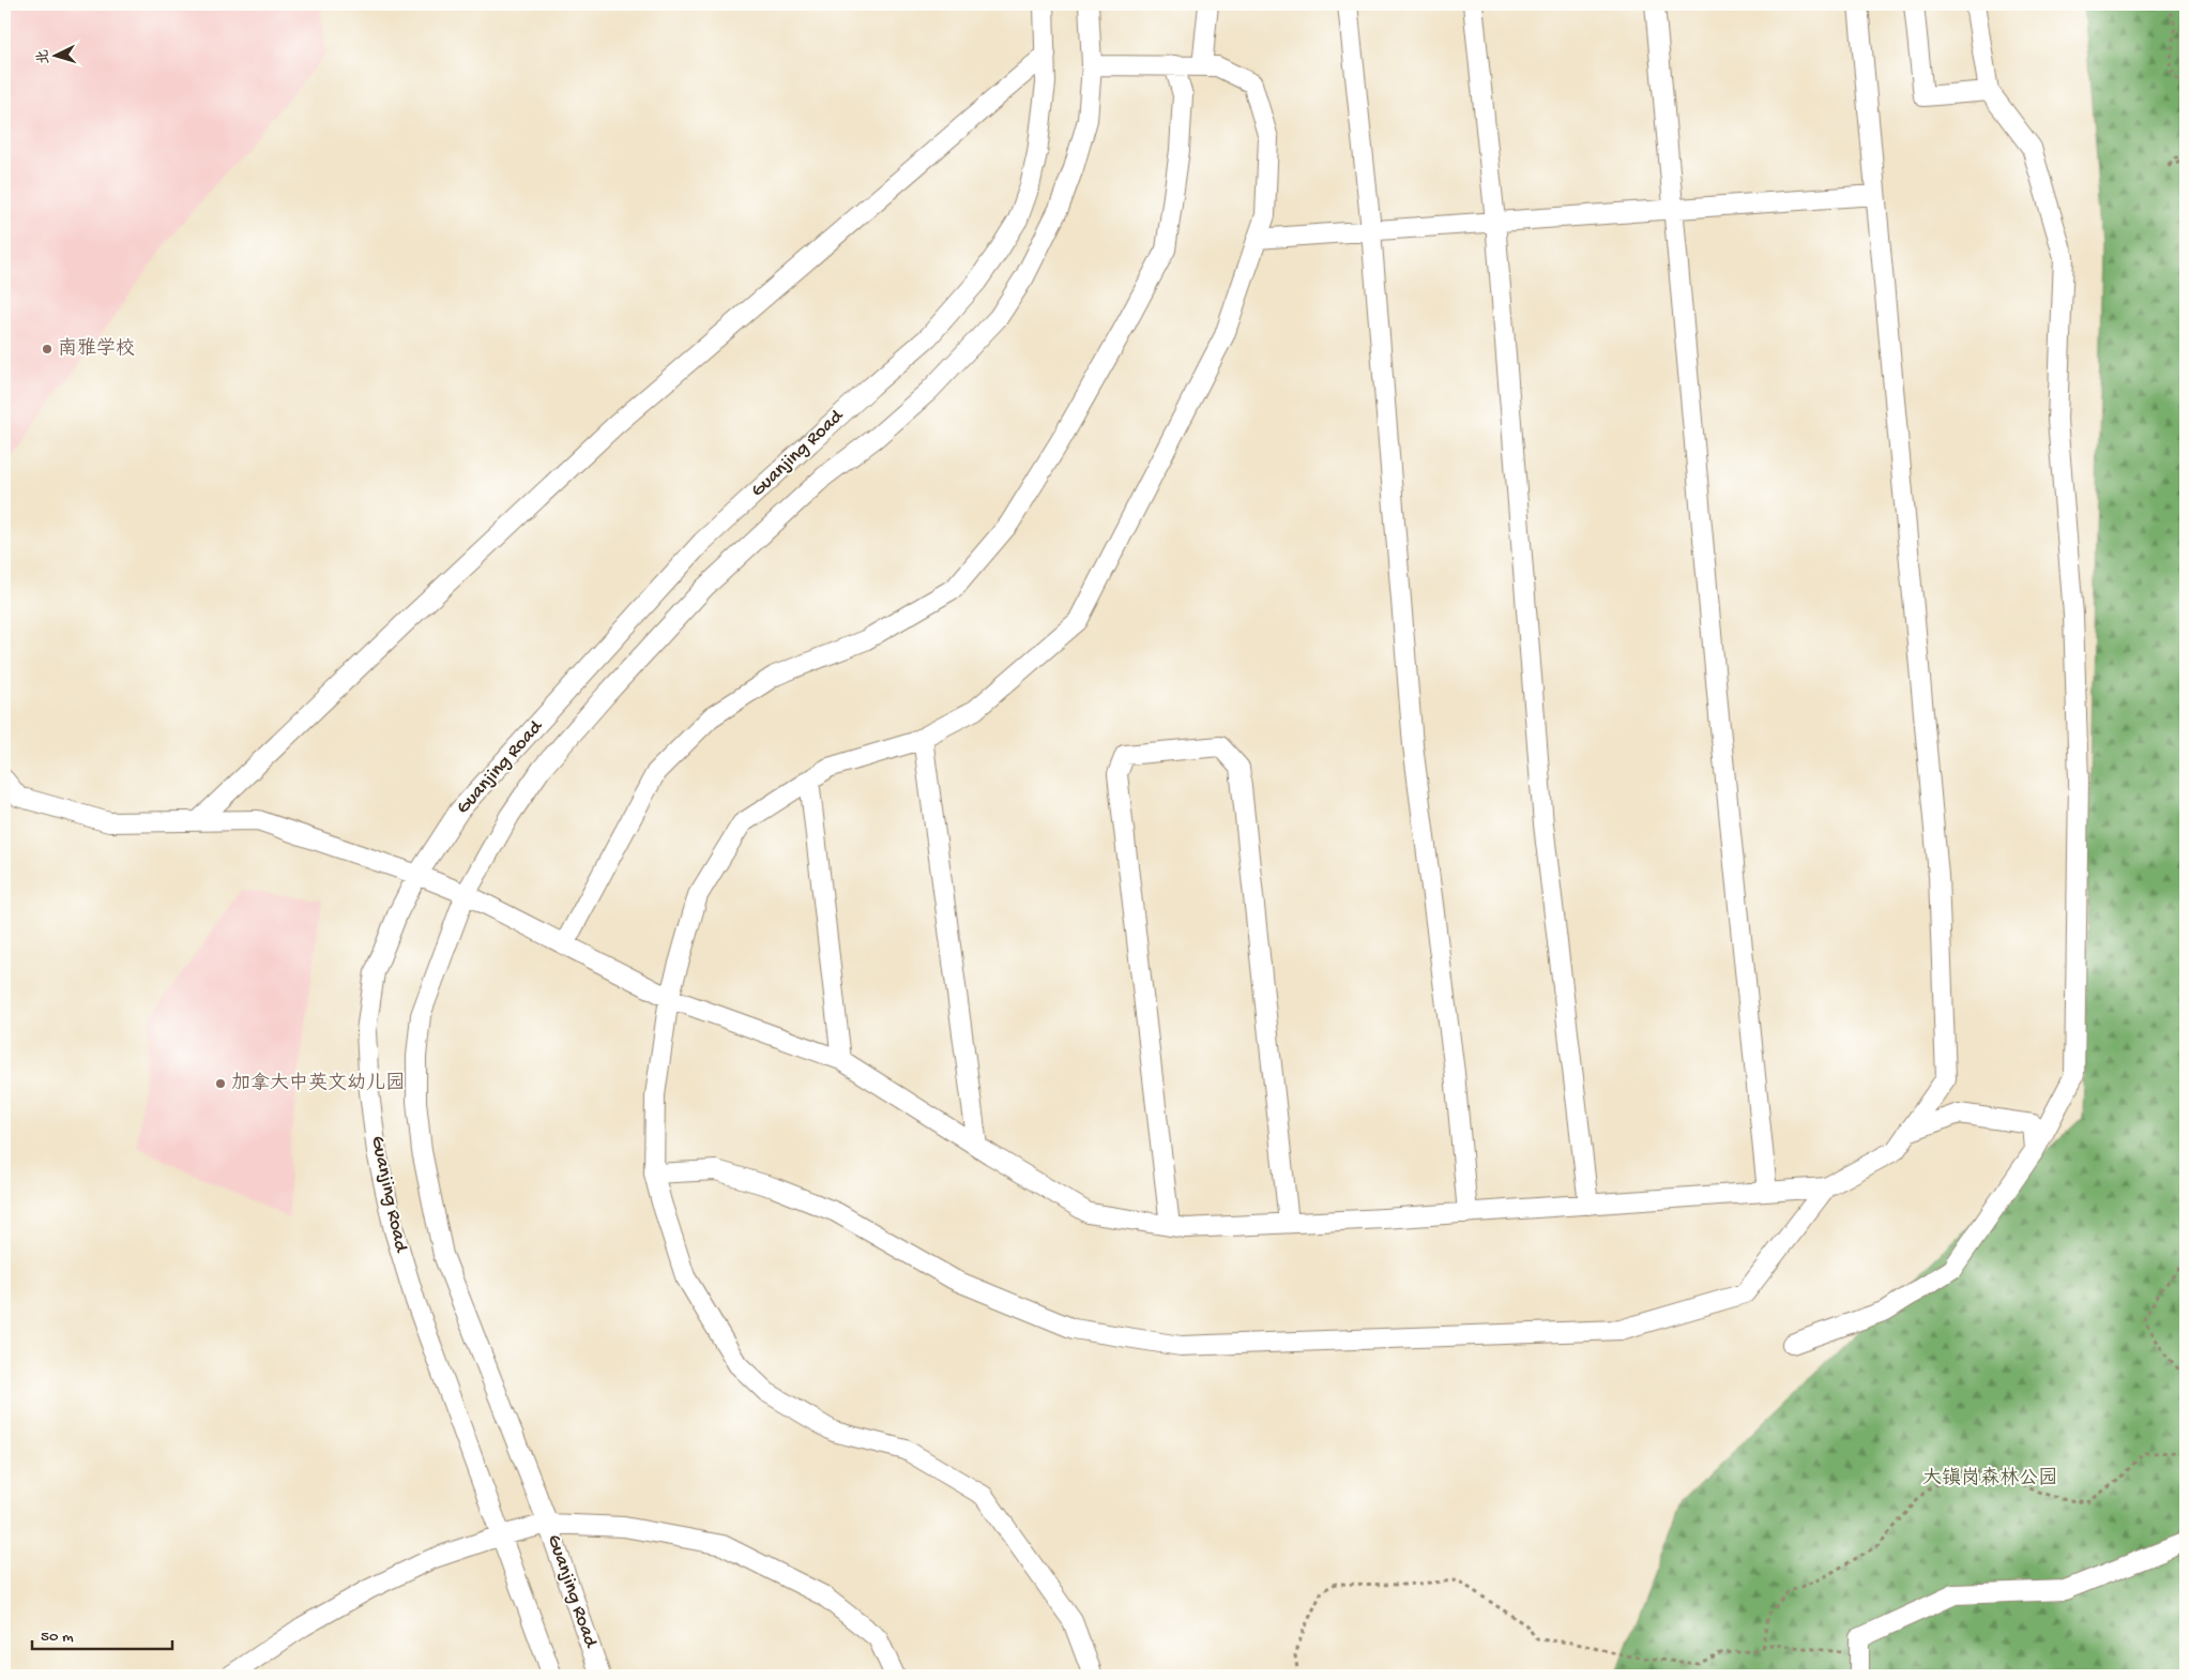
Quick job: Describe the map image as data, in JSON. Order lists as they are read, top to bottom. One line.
{"streets":{"street":["Guanjing Road"]},"parks":["大镇岗森林公园"],"places":["南雅学校","加拿大中英文幼儿园"],"scale_bar":"50 m","north":"left"}
